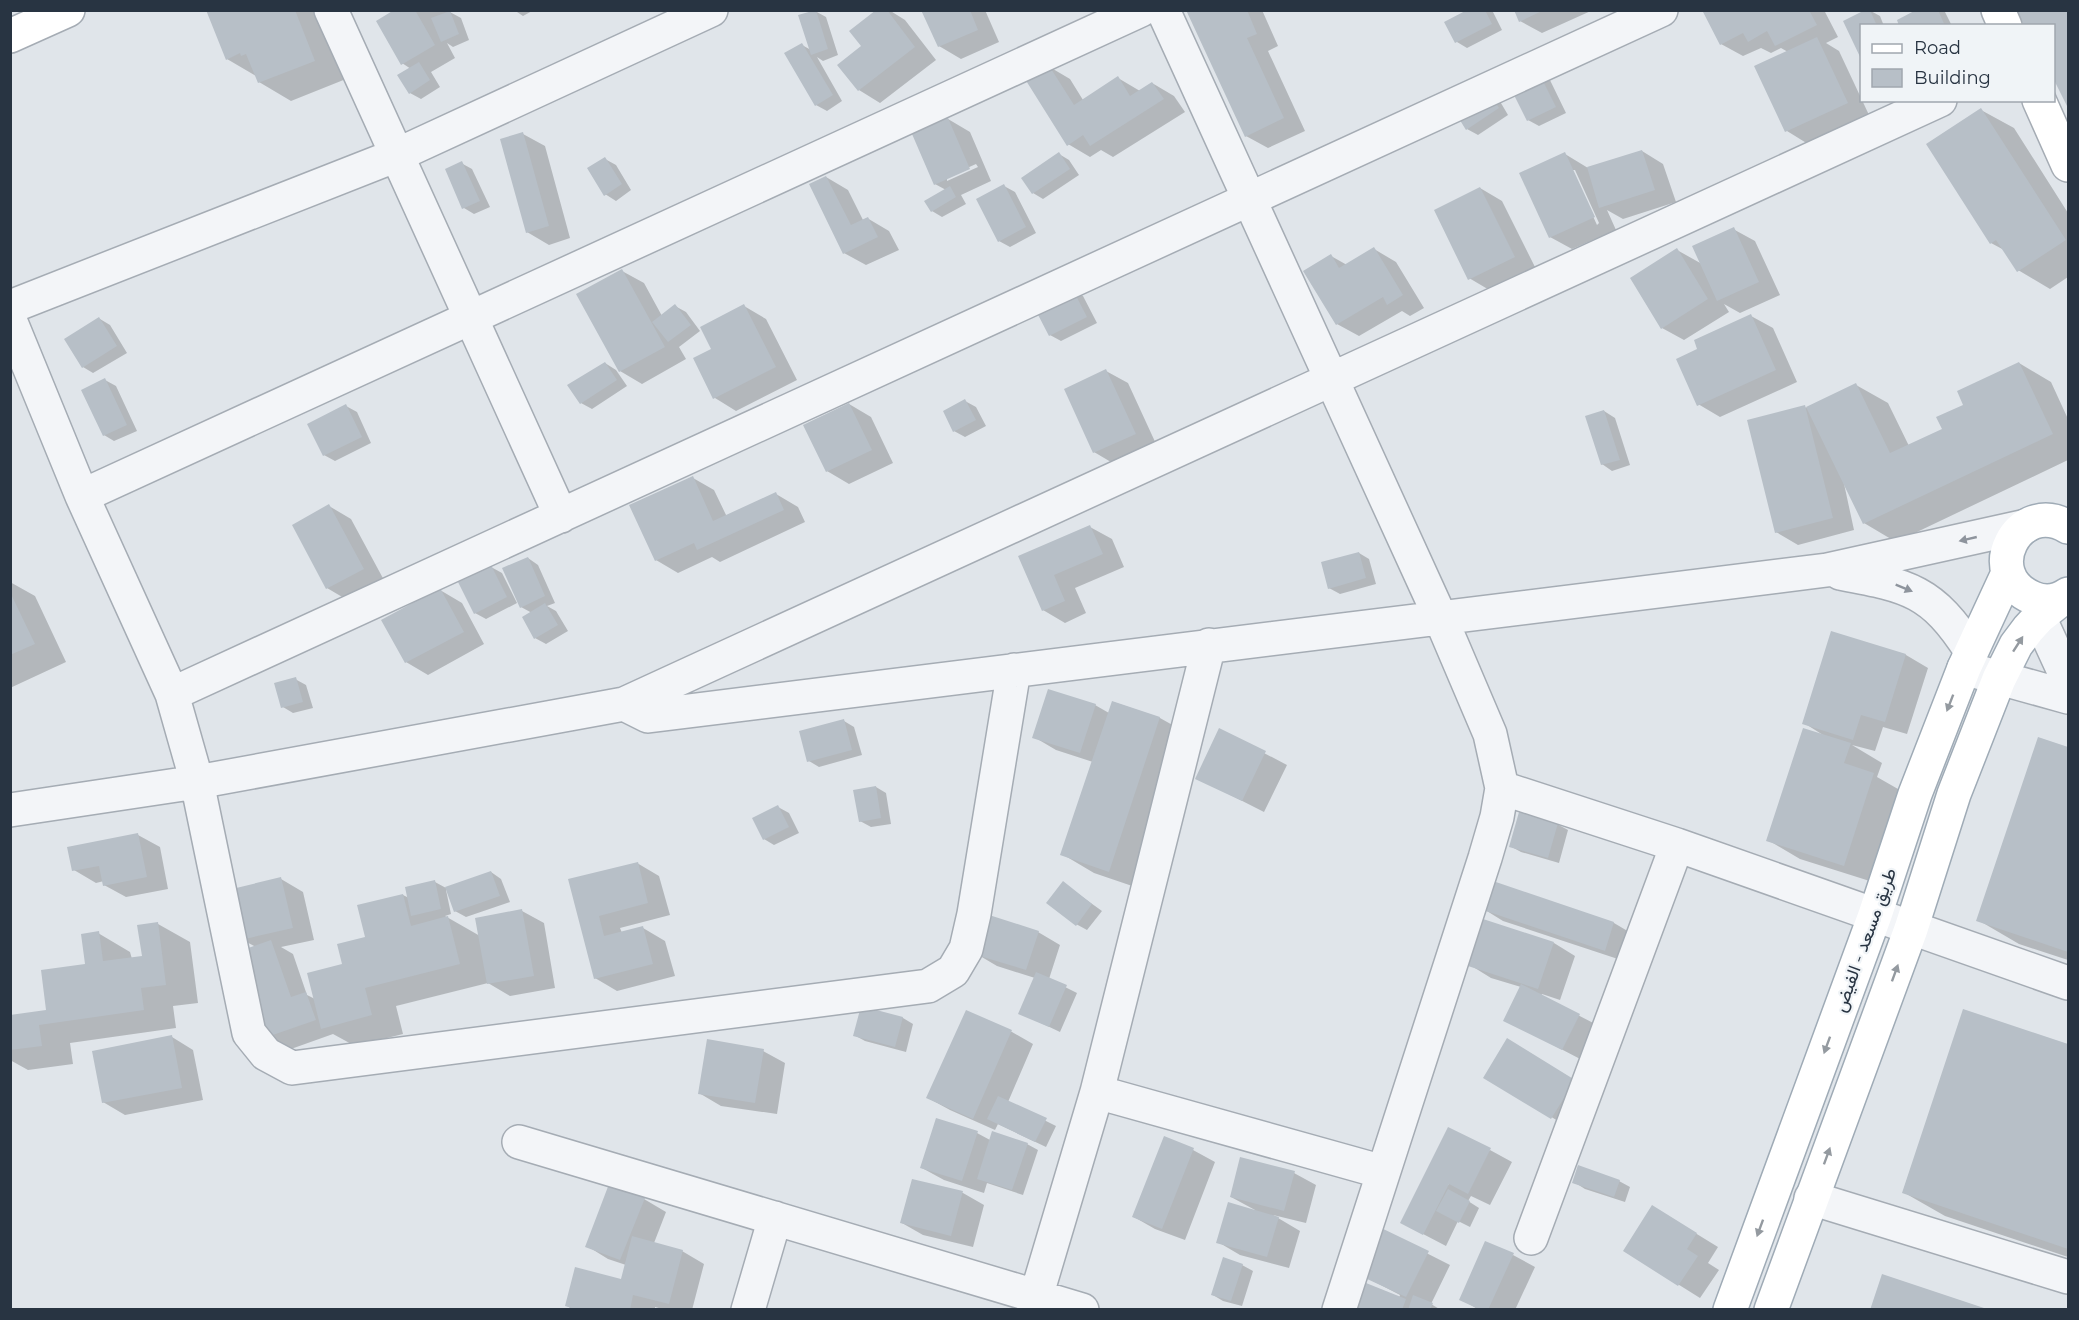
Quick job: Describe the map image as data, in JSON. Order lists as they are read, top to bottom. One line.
{"streets":{"main road":["طريق مسعد - الفيض"]},"legend":["Road","Building"]}
